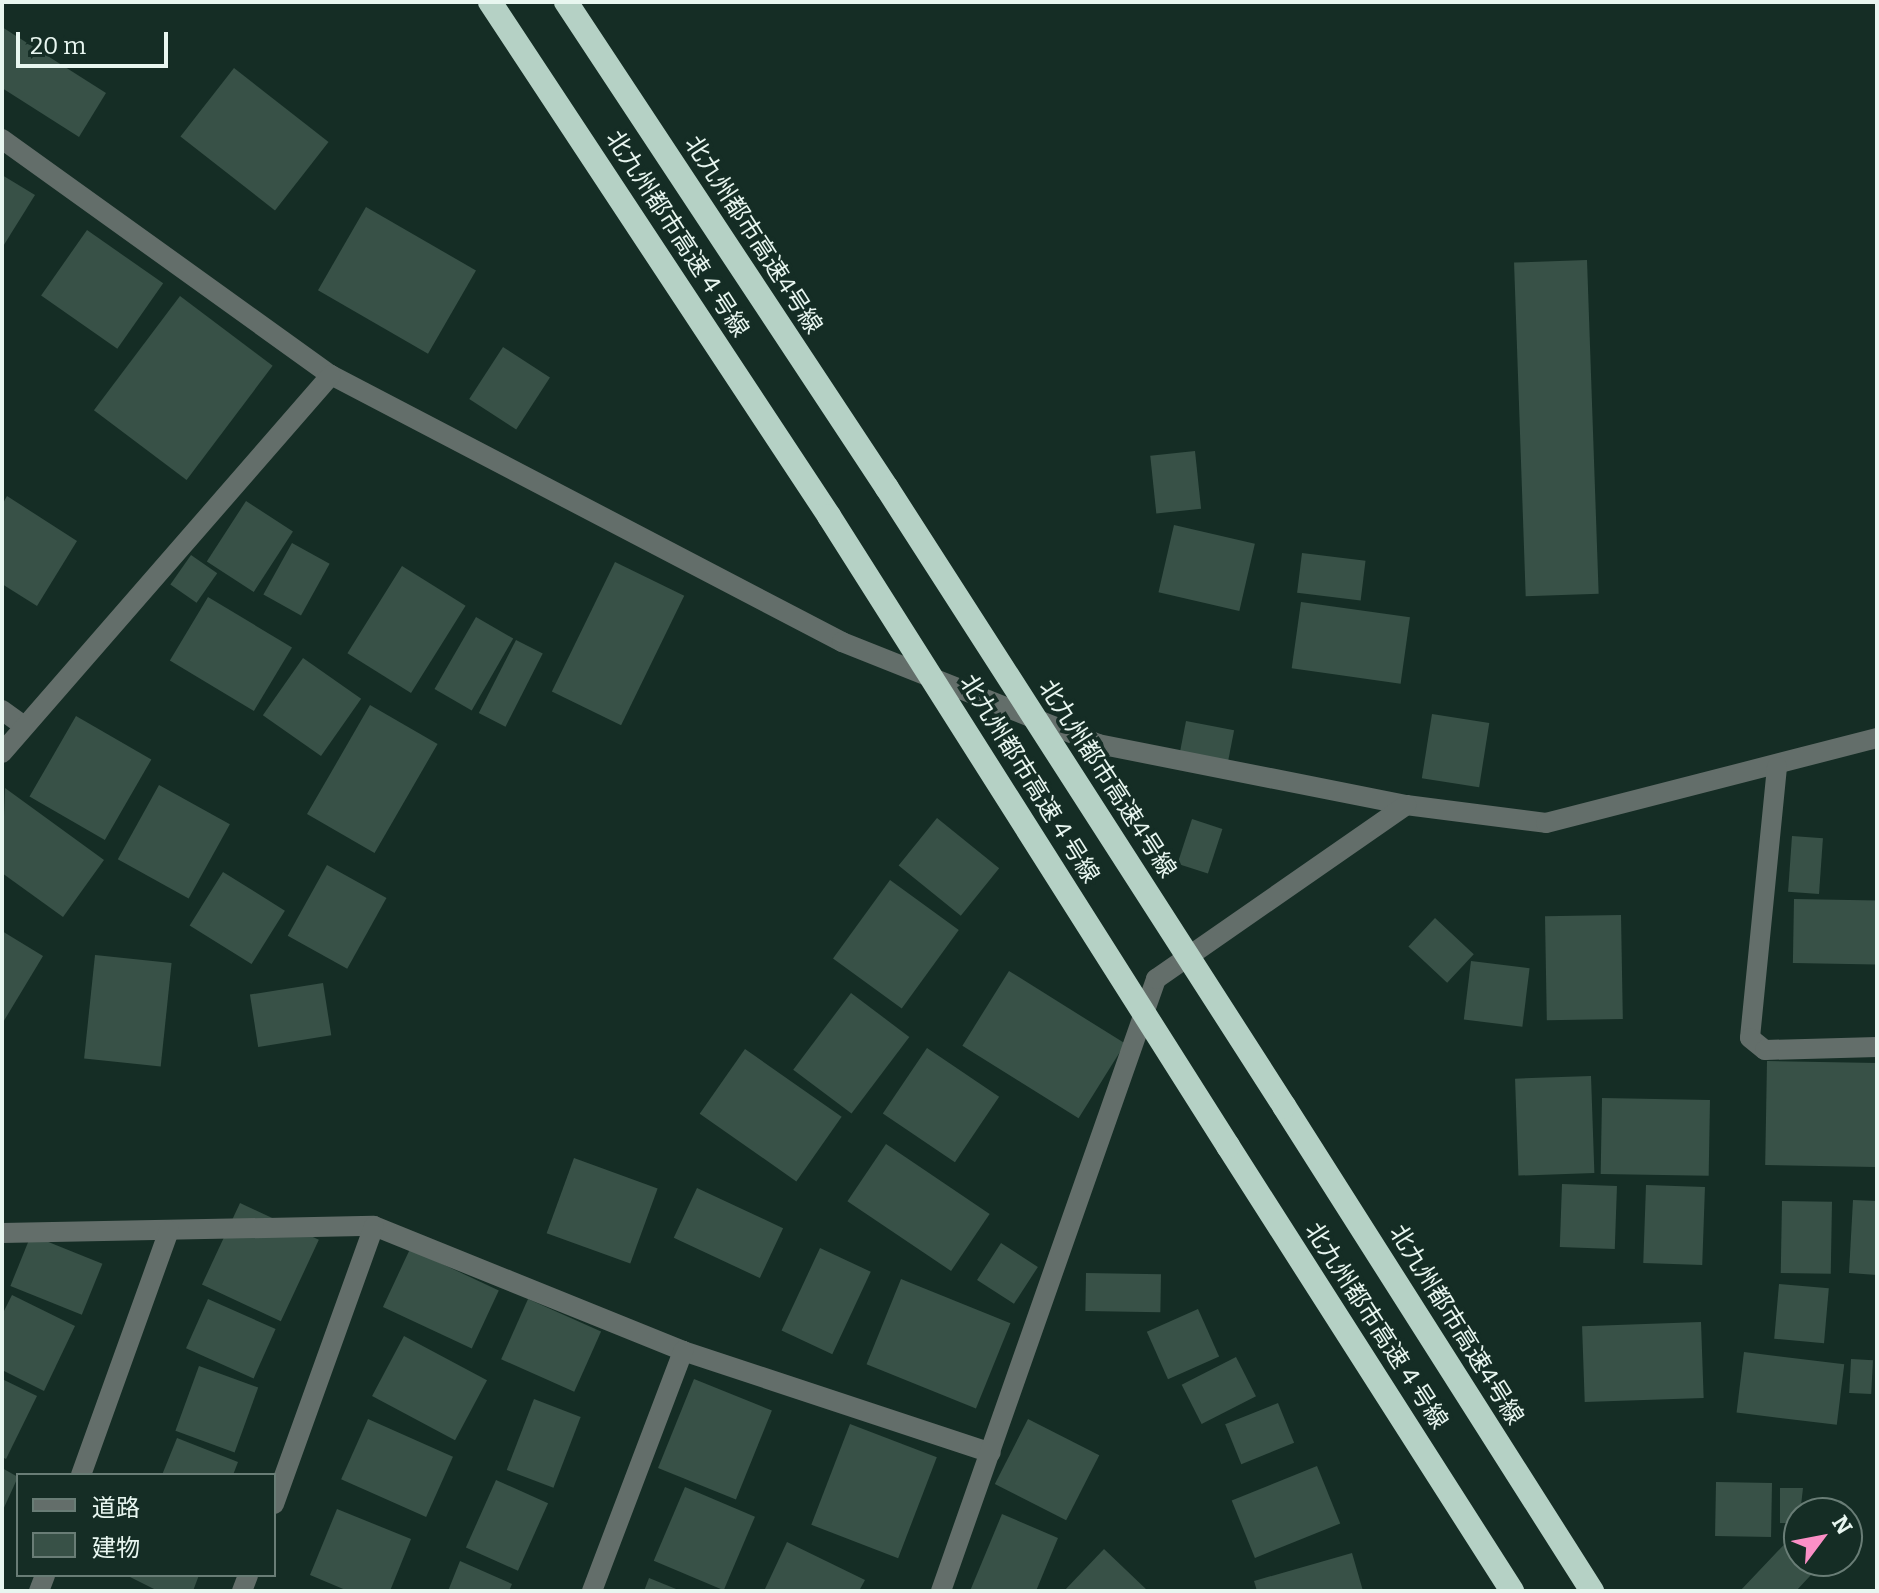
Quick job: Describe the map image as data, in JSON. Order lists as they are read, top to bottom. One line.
{"streets":{"highway":["北九州都市高速４号線","北九州都市高速4号線"]},"legend":["道路","建物"],"scale_bar":"20 m","north":"top right"}
